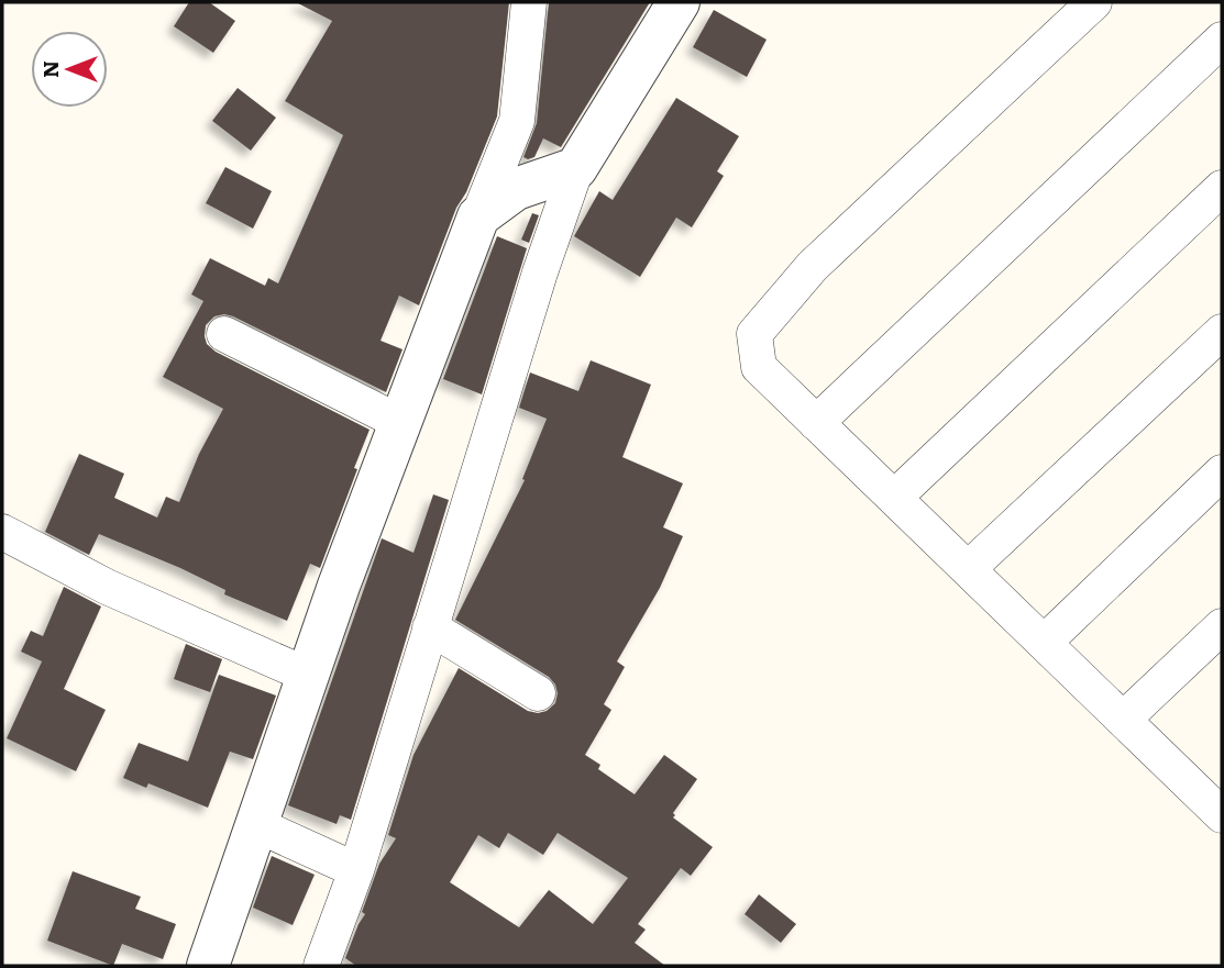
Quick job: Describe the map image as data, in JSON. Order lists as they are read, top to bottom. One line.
{"north":"left"}
